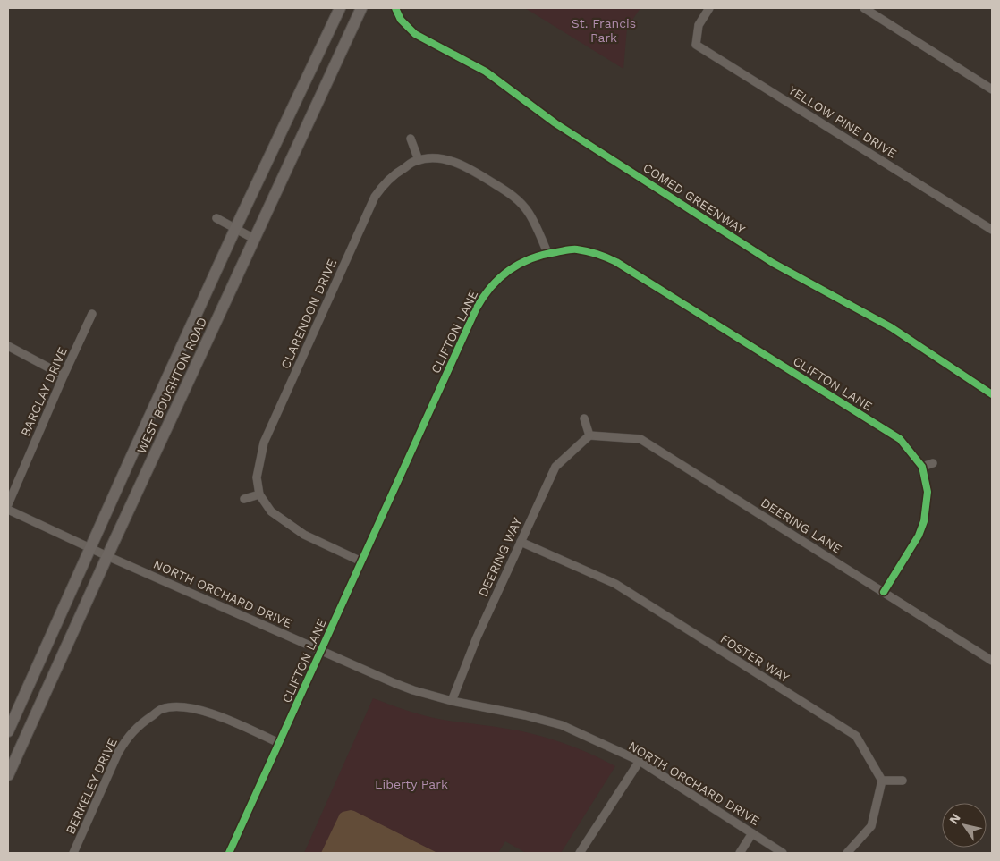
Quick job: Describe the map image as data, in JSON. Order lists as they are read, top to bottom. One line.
{"streets":{"main road":["WEST BOUGHTON ROAD"],"street":["YELLOW PINE DRIVE","CLARENDON DRIVE","CLIFTON LANE","BARCLAY DRIVE","DEERING LANE","DEERING WAY","NORTH ORCHARD DRIVE","FOSTER WAY","BERKELEY DRIVE"],"cycle path":["COMED GREENWAY"]},"crossings":[["CLIFTON LANE","DEERING LANE"],["CLIFTON LANE","NORTH ORCHARD DRIVE"],["CLIFTON LANE","BERKELEY DRIVE"],["WEST BOUGHTON ROAD","NORTH ORCHARD DRIVE"],["DEERING LANE","DEERING WAY"],["DEERING WAY","NORTH ORCHARD DRIVE"],["DEERING WAY","FOSTER WAY"]],"parks":["St. Francis Park","Liberty Park"],"north":"top left"}
